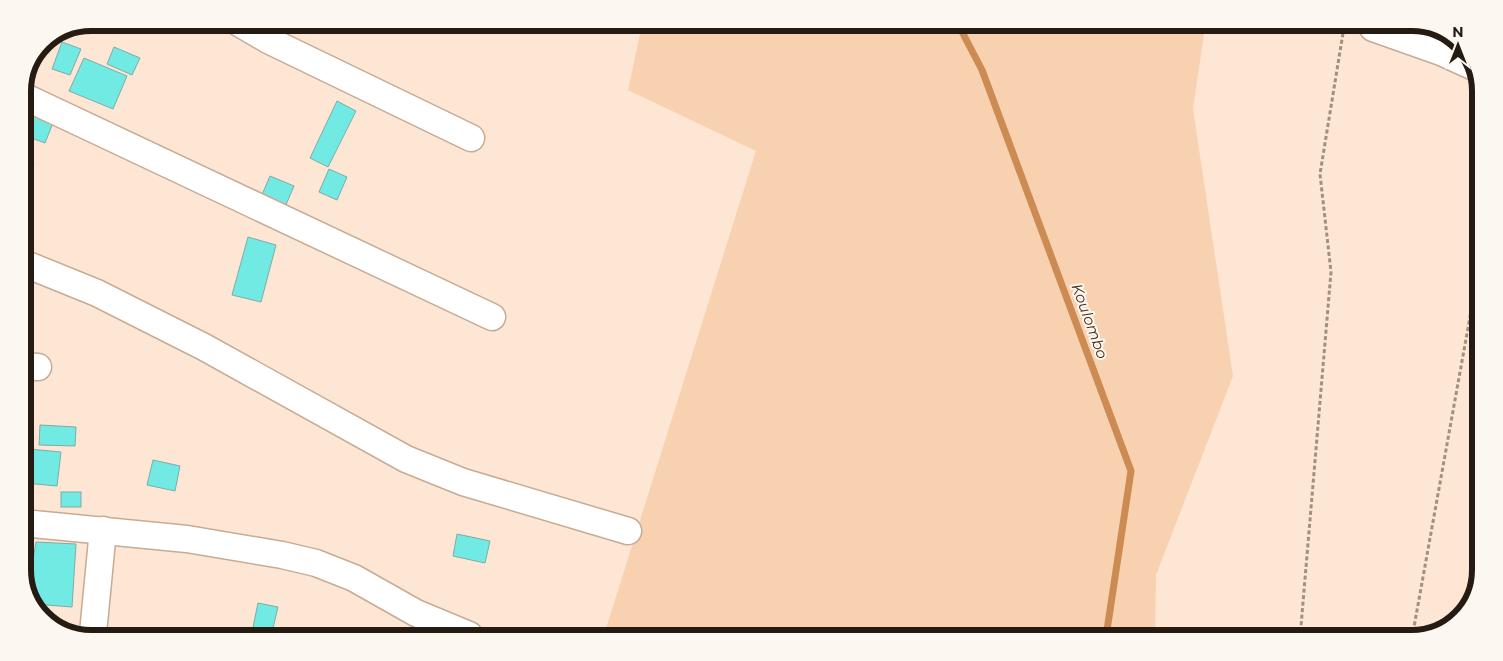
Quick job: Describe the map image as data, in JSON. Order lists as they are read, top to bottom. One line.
{"water":["Koulombo"],"north":"top"}
